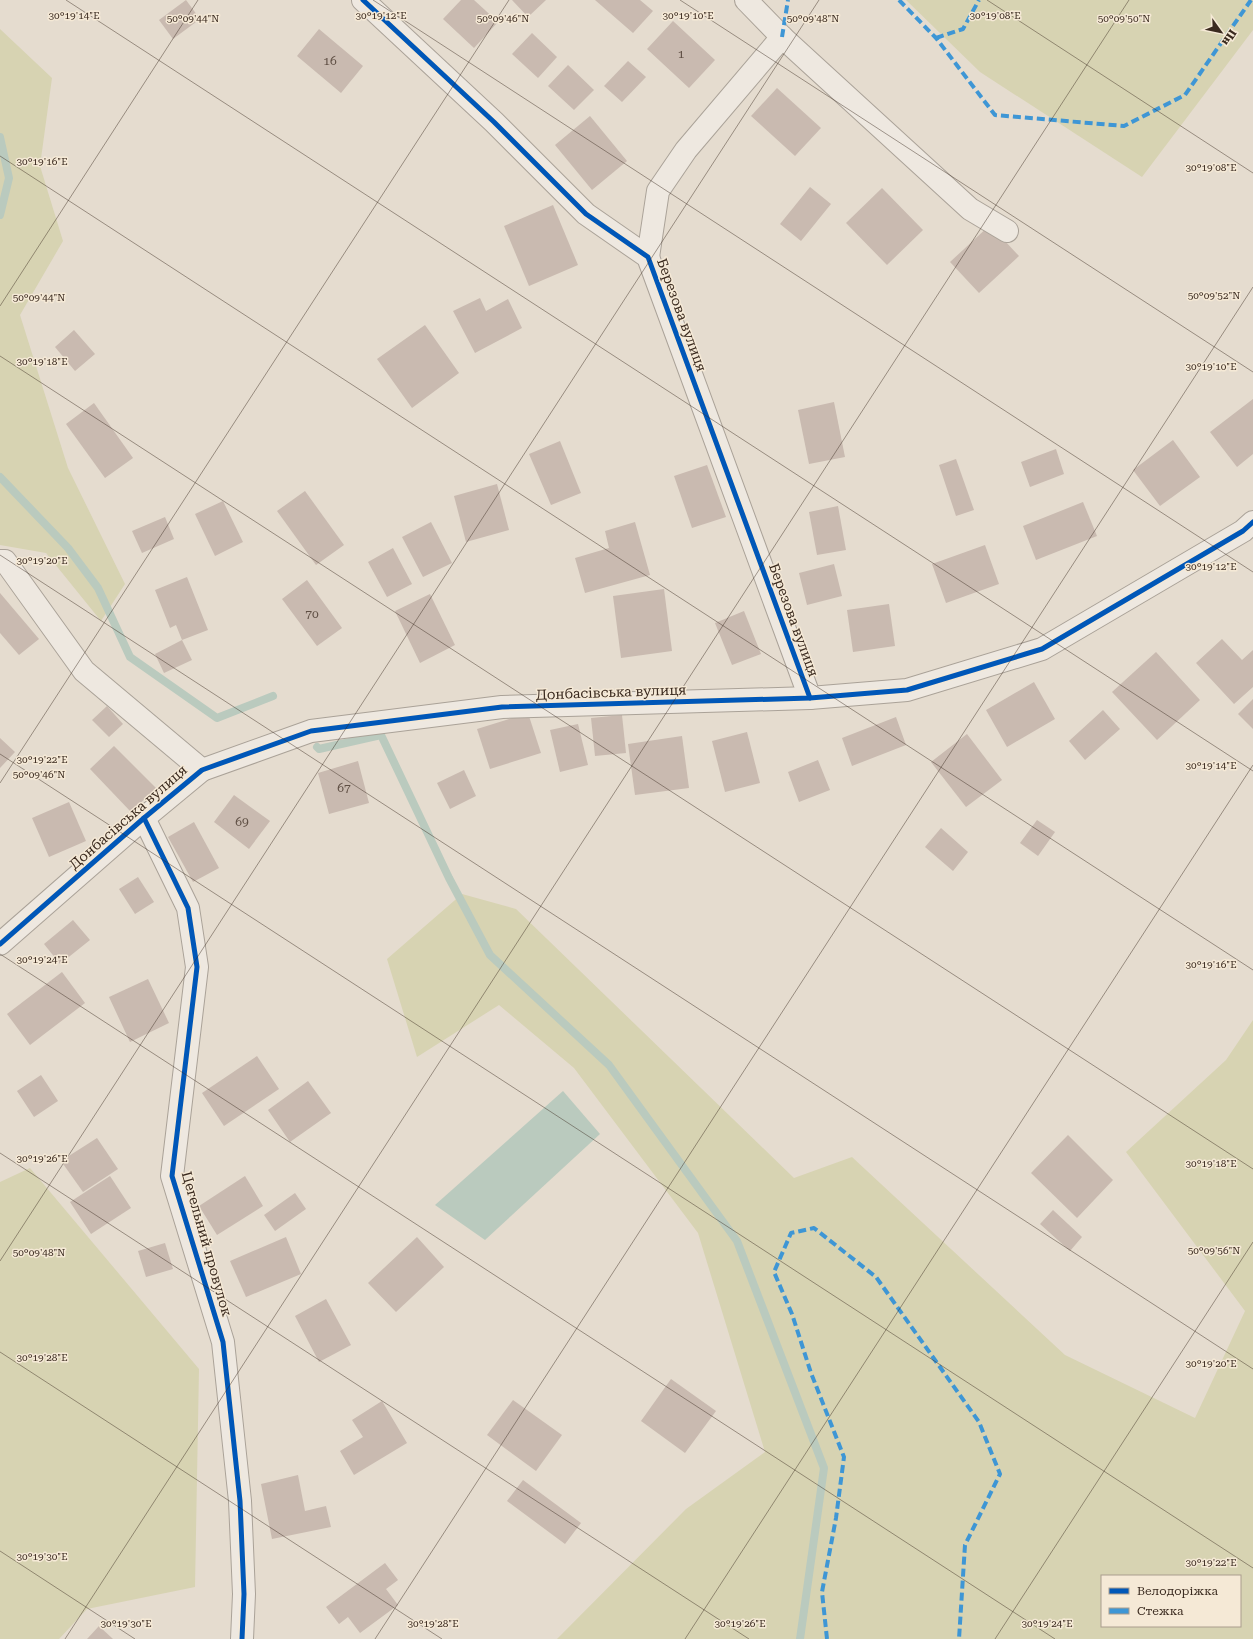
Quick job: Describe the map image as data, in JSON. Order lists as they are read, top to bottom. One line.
{"streets":{"street":["Березова вулиця","Донбасівська вулиця","Цегельний провулок"]},"crossings":[["Березова вулиця","Донбасівська вулиця"],["Донбасівська вулиця","Цегельний провулок"]],"house_numbers":["1","16","70","67","69"],"legend":["Велодоріжка","Стежка"],"north":"bottom right","coordinates":["30°19'14\"E","30°19'12\"E","30°19'10\"E","30°19'08\"E","50°09'48\"N","50°09'44\"N","50°09'46\"N","50°09'50\"N","30°19'16\"E","50°09'52\"N","30°19'18\"E","30°19'20\"E","30°19'22\"E","30°19'24\"E","30°19'26\"E","50°09'56\"N","30°19'28\"E","30°19'30\"E"]}
